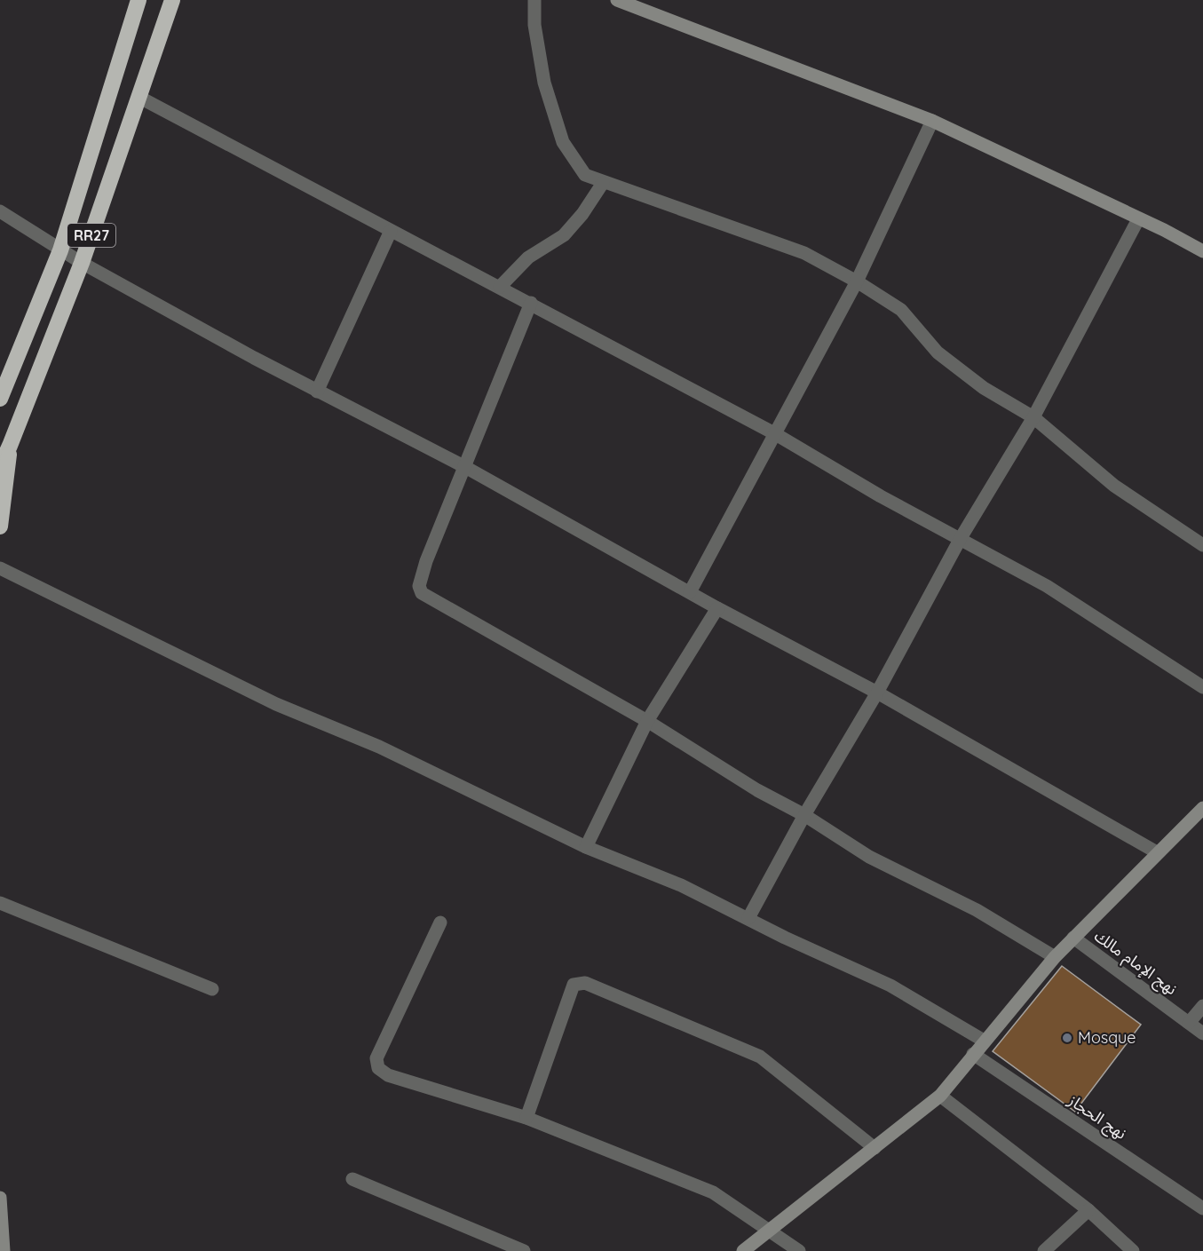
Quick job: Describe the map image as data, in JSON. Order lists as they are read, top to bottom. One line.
{"streets":{"highway":["RR27"],"street":["نهج الإمام مالك","نهج الحجاز"]},"places":["Mosque"]}
